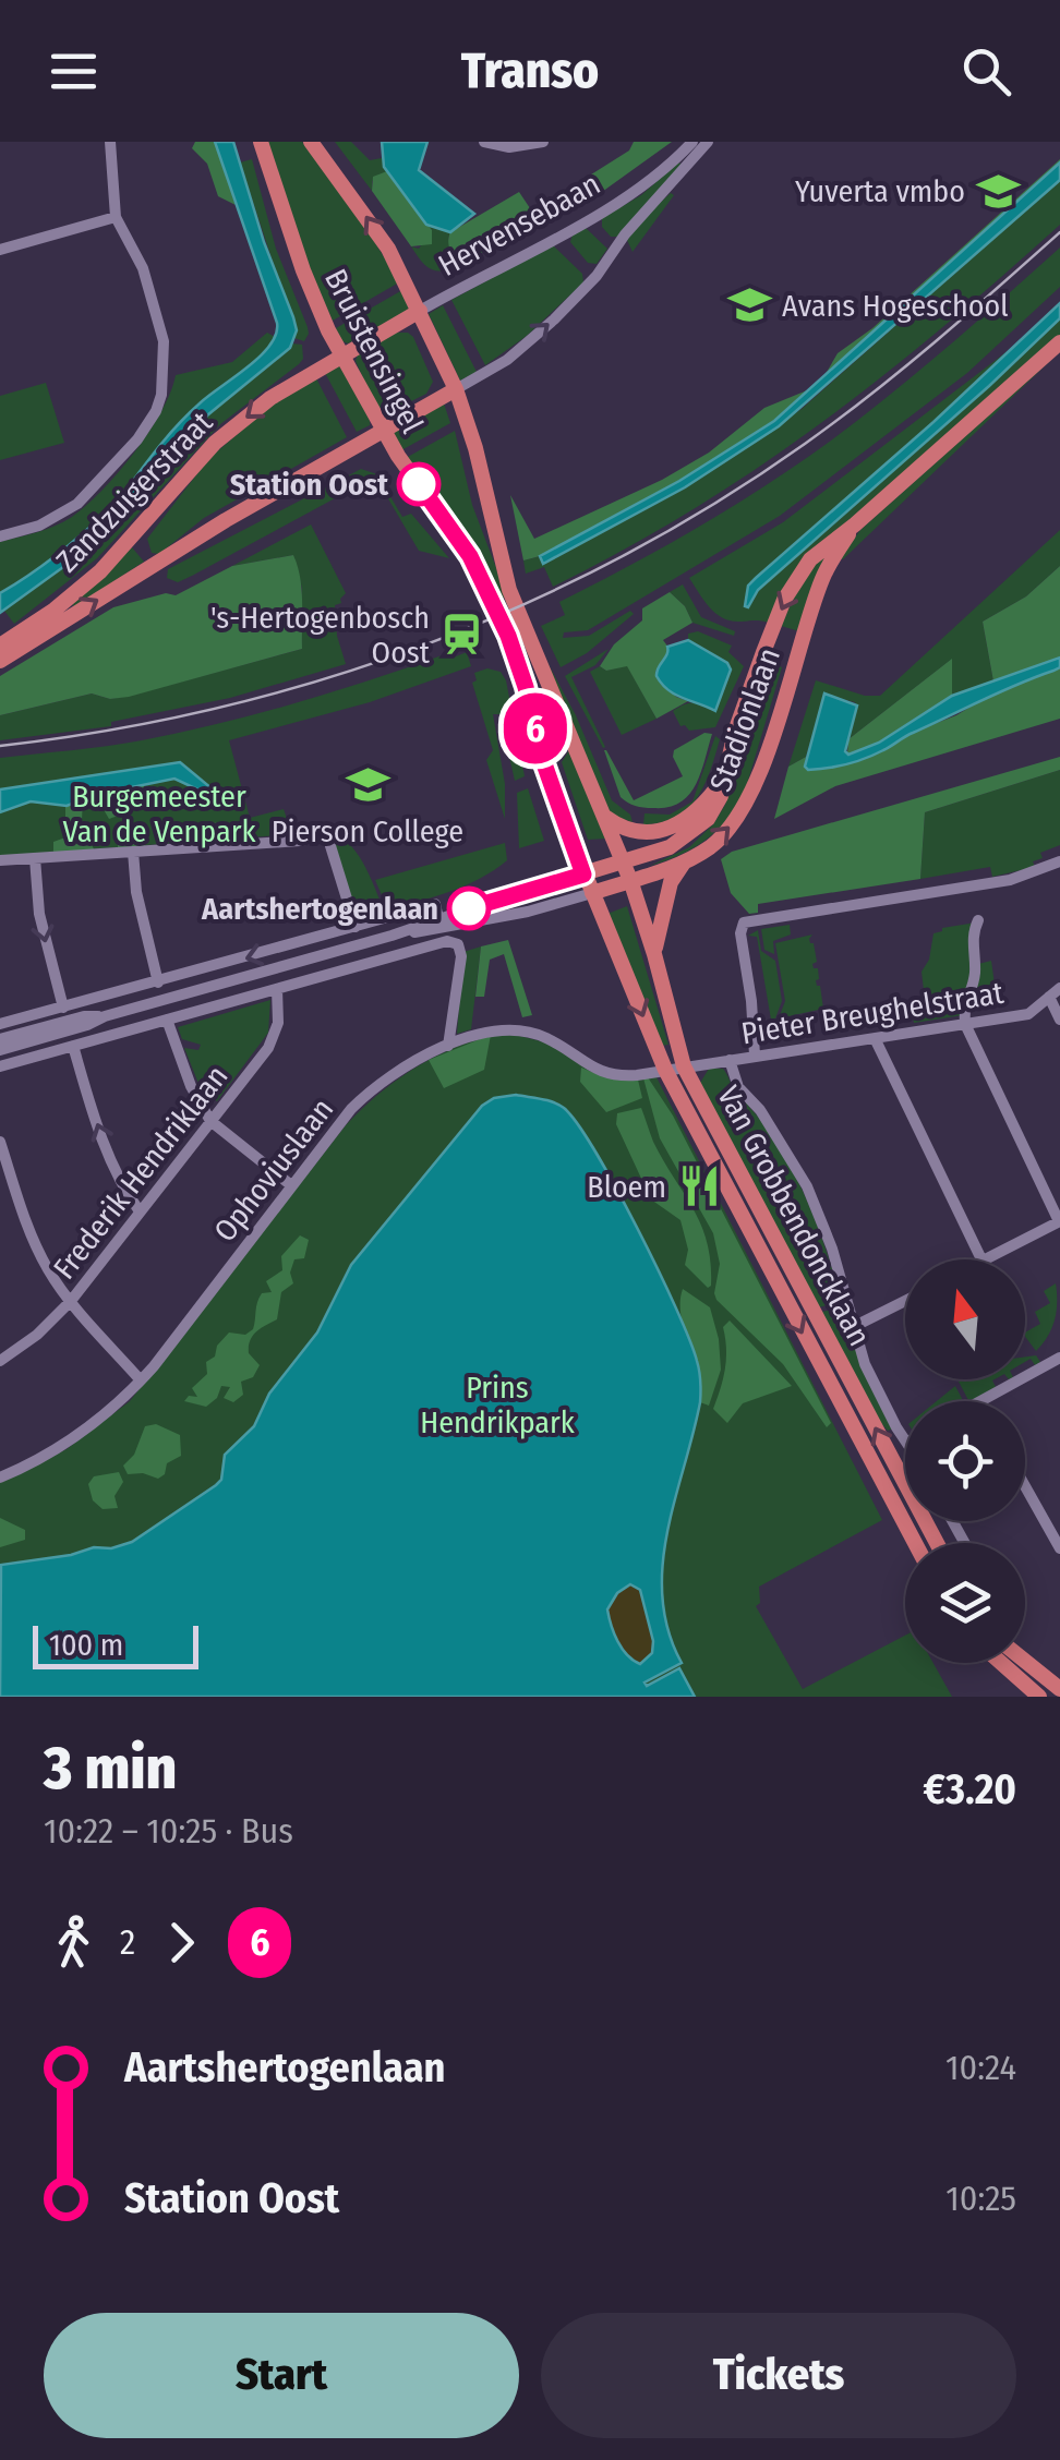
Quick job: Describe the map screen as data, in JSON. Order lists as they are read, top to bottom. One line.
{"streets":{"main road":["Hervensebaan","Bruistensingel","Zandzuigerstraat","Stadionlaan","Van Grobbendoncklaan"],"street":["Pieter Breughelstraat","Ophoviuslaan","Frederik Hendriklaan"]},"crossings":[["Hervensebaan","Bruistensingel"],["Hervensebaan","Zandzuigerstraat"],["Bruistensingel","Zandzuigerstraat"],["Bruistensingel","Stadionlaan"],["Bruistensingel","Van Grobbendoncklaan"],["Stadionlaan","Van Grobbendoncklaan"],["Pieter Breughelstraat","Ophoviuslaan"],["Pieter Breughelstraat","Van Grobbendoncklaan"],["Ophoviuslaan","Van Grobbendoncklaan"]],"parks":["Burgemeester Van de Venpark","Prins Hendrikpark"],"places":{"school or university":["Yuverta vmbo","Avans Hogeschool","Pierson College"],"other":["Station Oost","Aartshertogenlaan"],"station":["'s-Hertogenbosch Oost"],"restaurant":["Bloem"]},"lines":["bus line 6"],"scale_bar":"100 m","north":"top","page":{"header":"Transo","on_map":"6","scale":"100 m","heading":["3 min","10:22 – 10:25 · Bus","€3.20"],"legs":["2","6"],"list":[{"name":"Aartshertogenlaan","value":"10:24"},{"name":"Station Oost","value":"10:25"}],"buttons":["Start","Tickets"]}}
